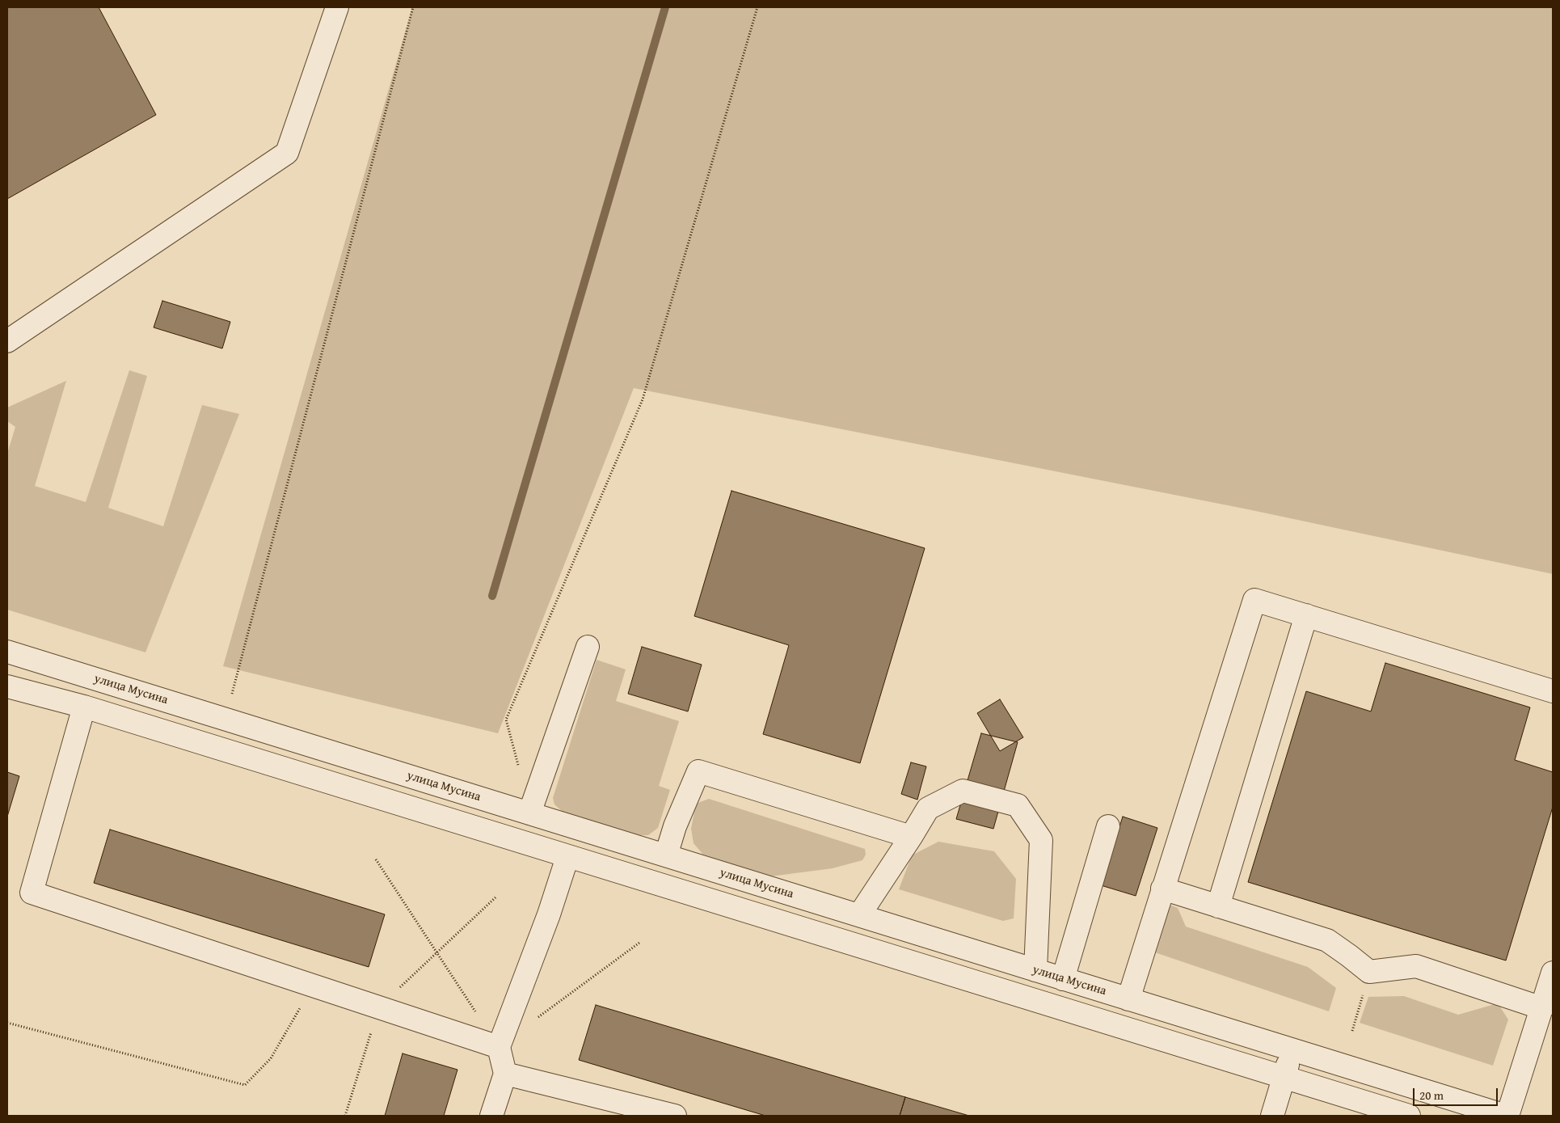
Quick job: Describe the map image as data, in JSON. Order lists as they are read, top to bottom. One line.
{"streets":{"street":["улица Мусина"]},"scale_bar":"20 m"}
